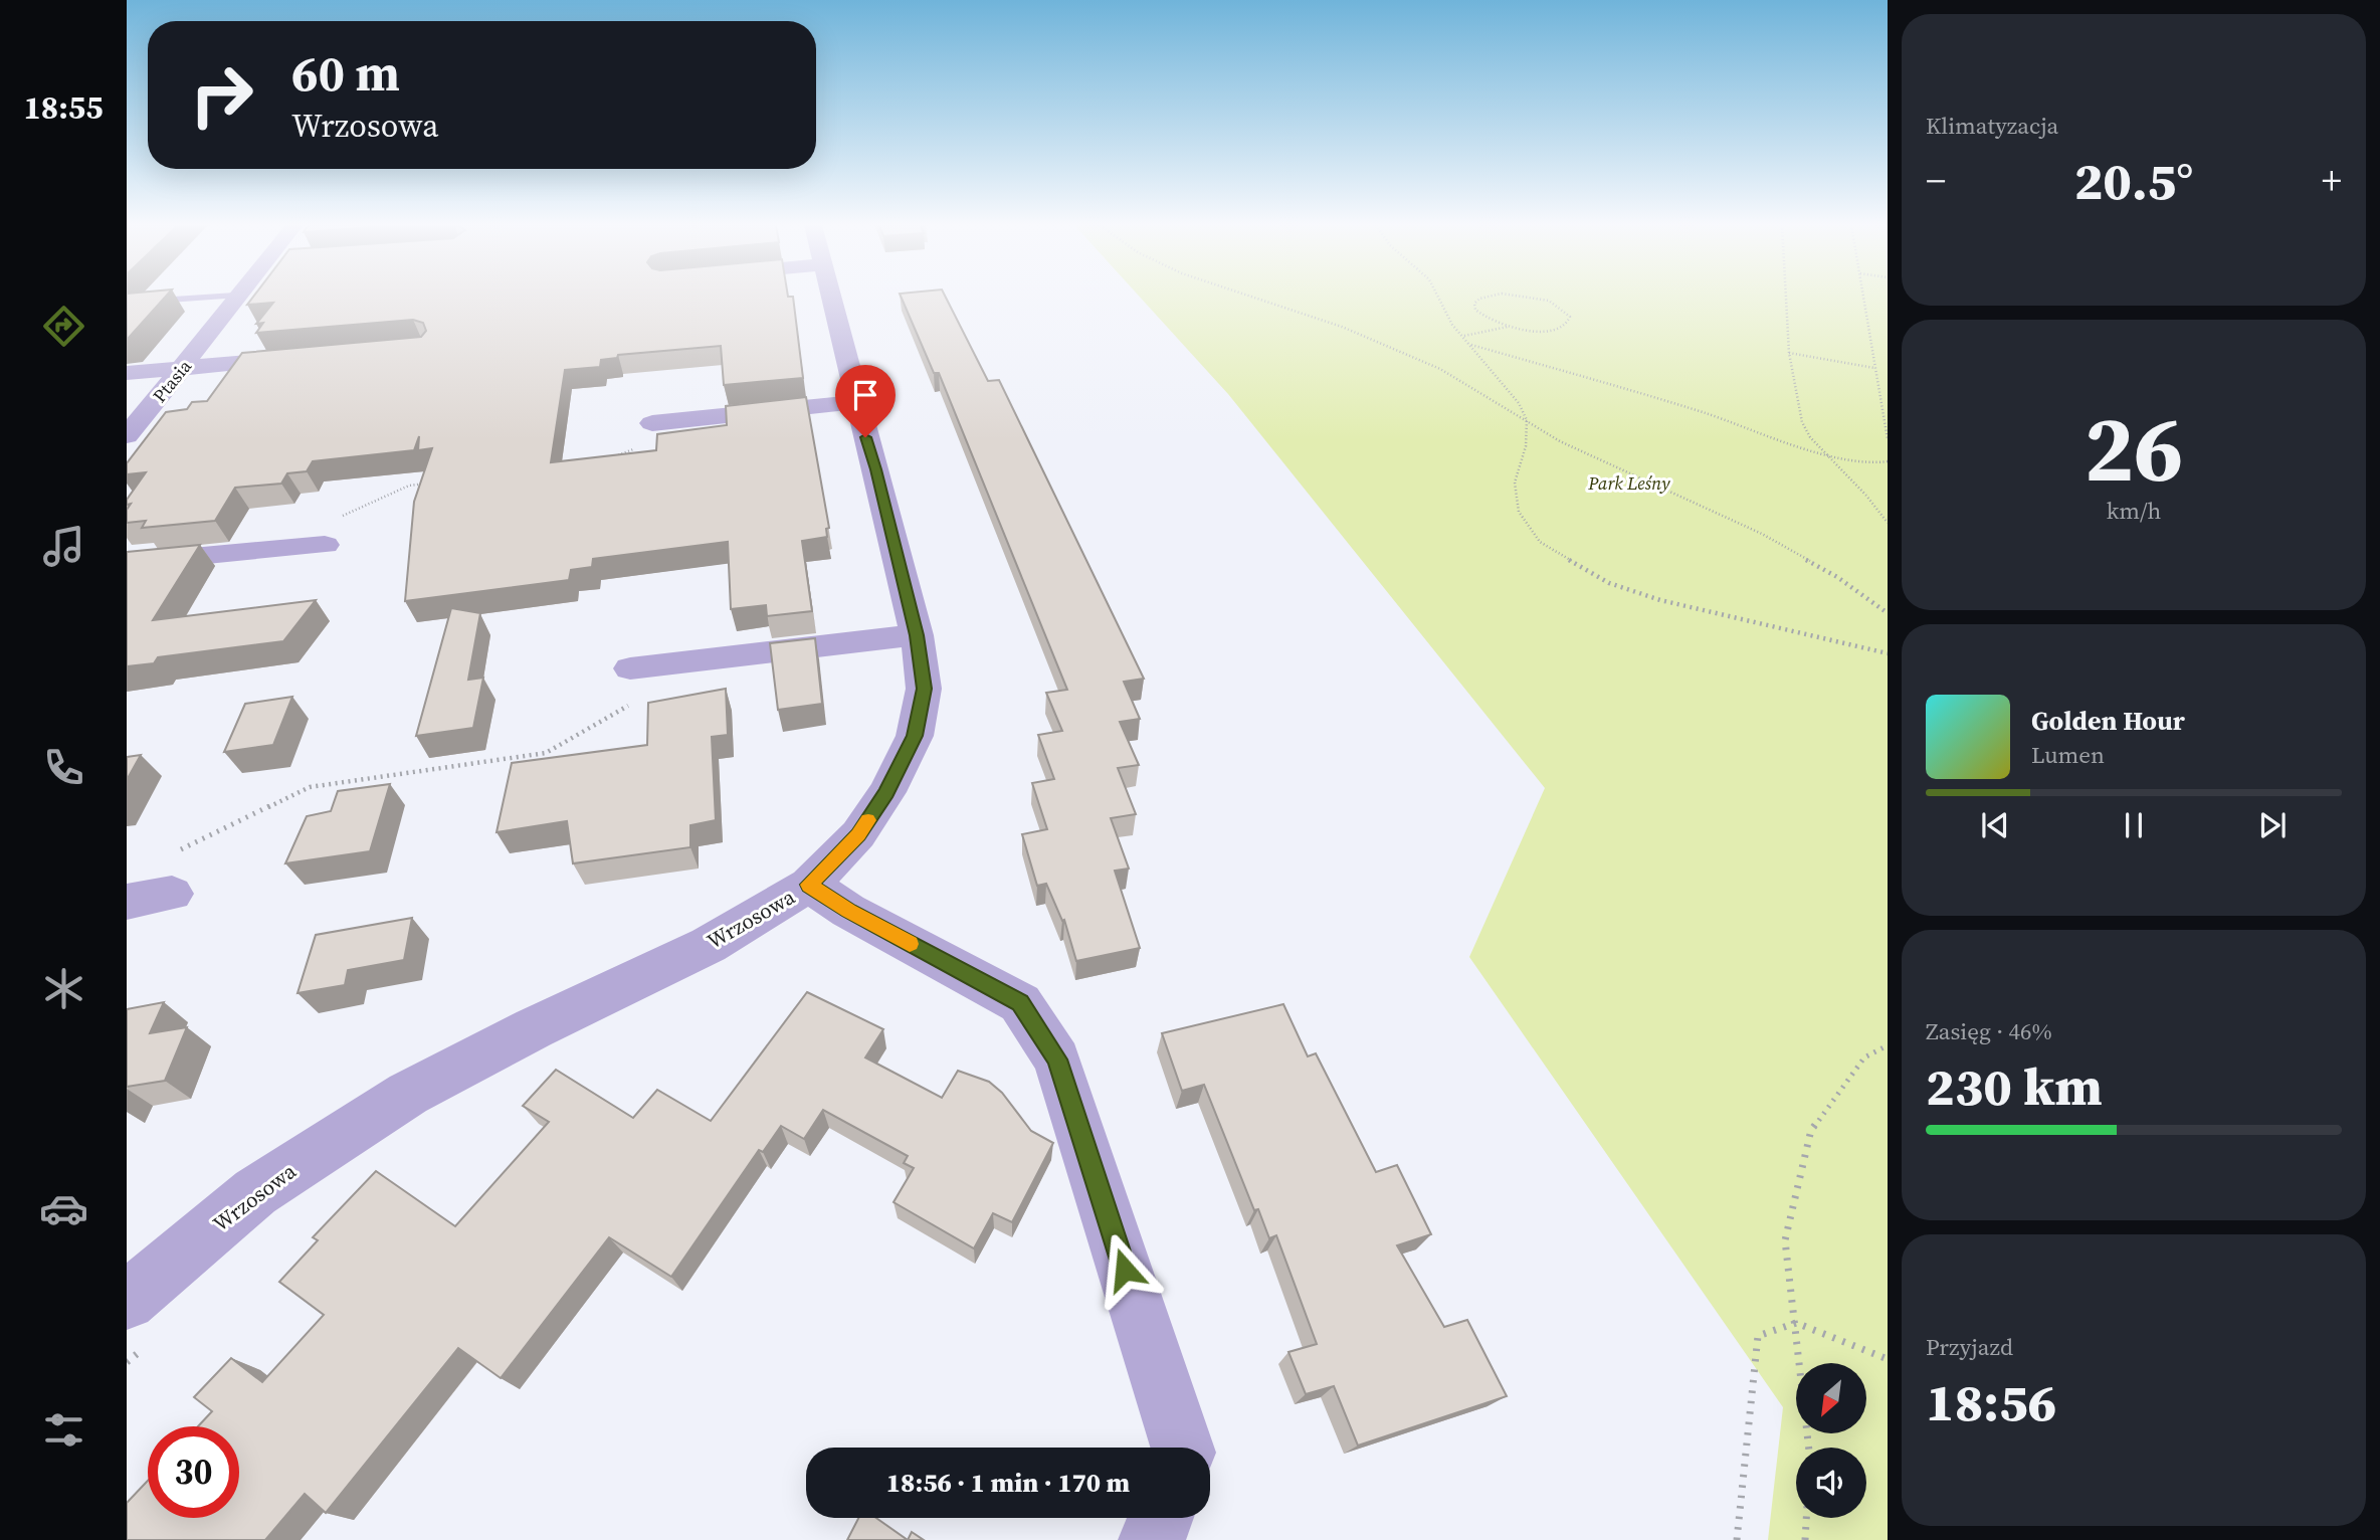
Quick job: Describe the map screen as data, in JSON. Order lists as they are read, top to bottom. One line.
{"streets":{"street":["Ptasia","Wrzosowa"]},"parks":["Park Leśny"],"north":"bottom left","page":{"tabs":"18:55","tile":["Klimatyzacja",["26","km/h"],["Zasięg · 46%","230 km"],["Przyjazd","18:56"]],"turn":["60 m","Wrzosowa"],"heat":["−","20.5°","+"],"song":["Golden Hour","Lumen"],"limit":"30","trip":"18:56 · 1 min · 170 m"}}
